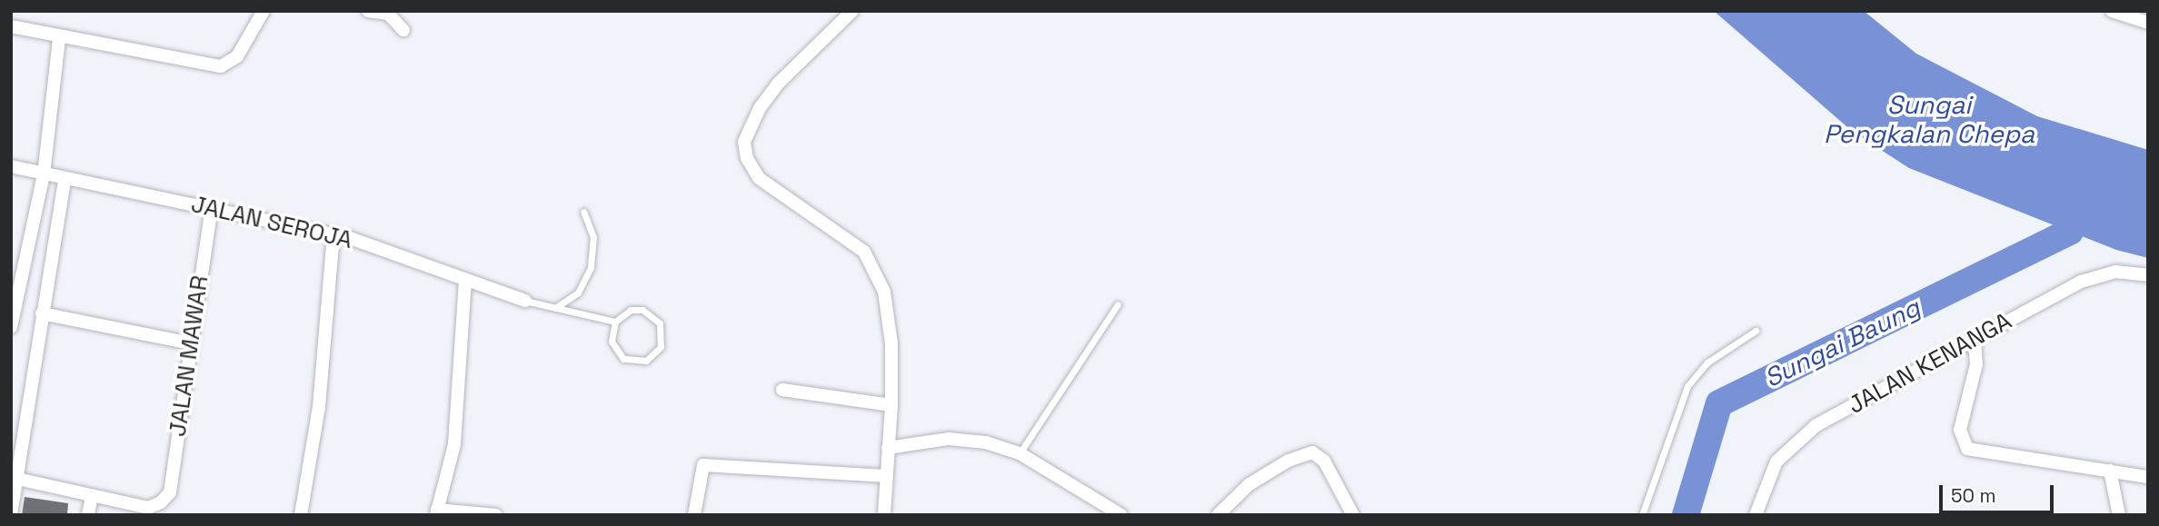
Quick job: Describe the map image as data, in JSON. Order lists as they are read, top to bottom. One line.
{"streets":{"street":["JALAN SEROJA","JALAN MAWAR","JALAN KENANGA"]},"crossings":[["JALAN SEROJA","JALAN MAWAR"]],"water":["Sungai Pengkalan Chepa","Sungai Baung"],"scale_bar":"50 m"}
